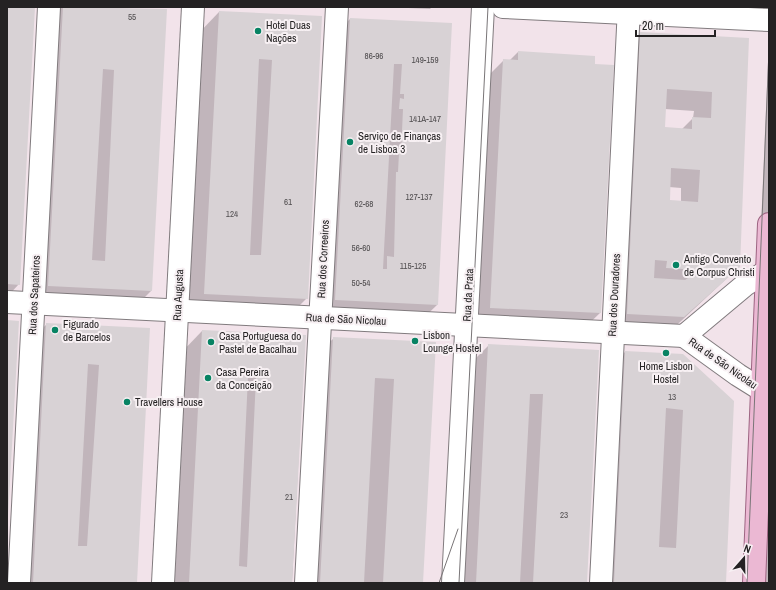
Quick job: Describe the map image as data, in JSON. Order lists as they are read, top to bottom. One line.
{"streets":{"street":["Rua dos Correeiros","Rua dos Sapateiros","Rua Augusta","Rua da Prata","Rua dos Douradores","Rua de São Nicolau"]},"crossings":[["Rua dos Correeiros","Rua de São Nicolau"],["Rua dos Sapateiros","Rua de São Nicolau"],["Rua Augusta","Rua de São Nicolau"],["Rua da Prata","Rua de São Nicolau"],["Rua dos Douradores","Rua de São Nicolau"]],"places":["Hotel Duas Nações","Serviço de Finanças de Lisboa 3","Antigo Convento de Corpus Christi","Figurado de Barcelos","Lisbon Lounge Hostel","Casa Portuguesa do Pastel de Bacalhau","Home Lisbon Hostel","Casa Pereira da Conceição","Travellers House"],"house_numbers":["55","86-96","149-159","141A-147","127-137","61","62-68","124","56-60","115-125","50-54","13","21","23"],"scale_bar":"20 m","north":"top"}
